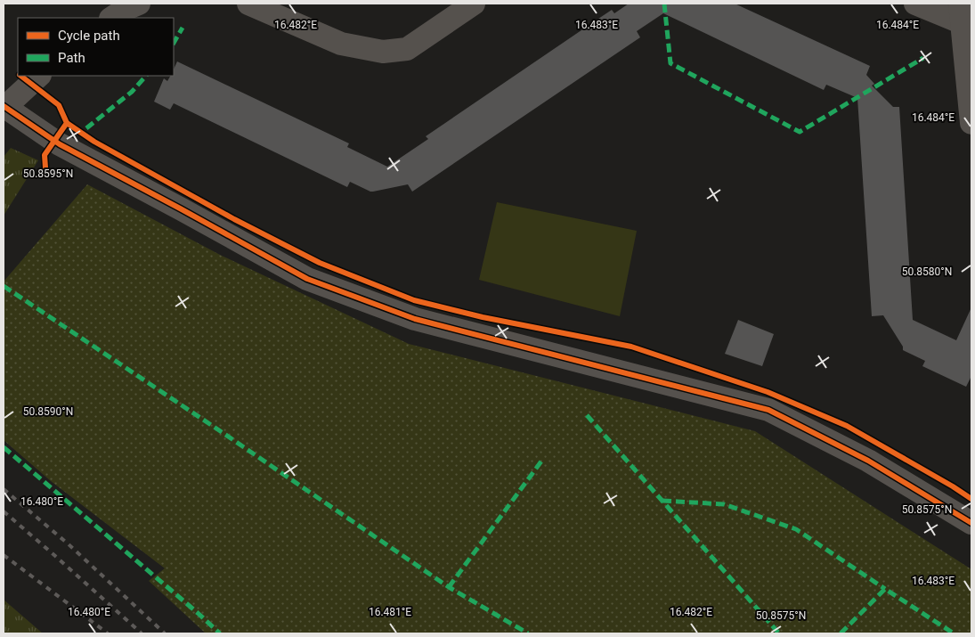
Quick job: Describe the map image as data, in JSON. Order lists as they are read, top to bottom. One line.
{"legend":["Cycle path","Path"],"coordinates":["16.482°E","16.483°E","16.484°E","50.8595°N","50.8580°N","50.8590°N","16.480°E","50.8575°N","16.481°E"]}
